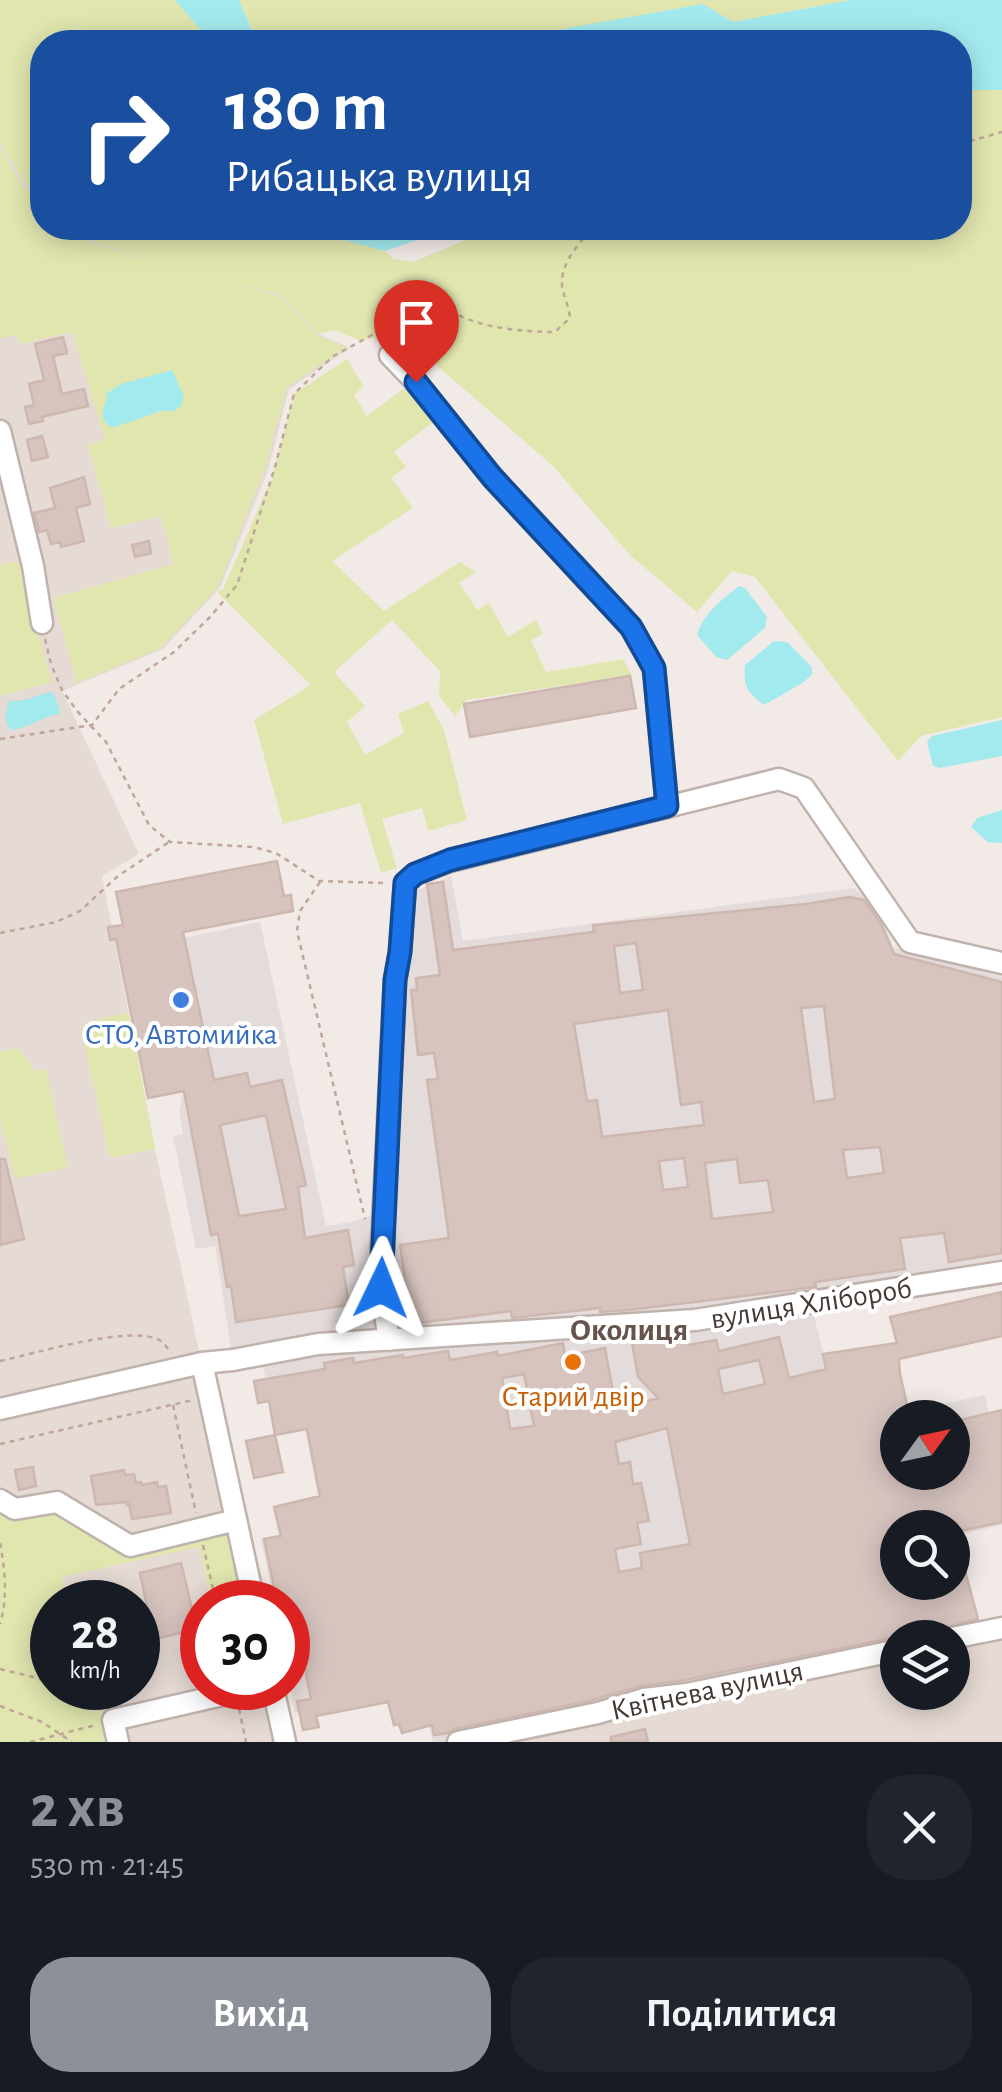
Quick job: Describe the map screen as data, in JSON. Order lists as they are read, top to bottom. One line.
{"streets":{"street":["вулиця Хлібороб","Квітнева вулиця"]},"districts":["Околиця"],"places":["СТО, Автомийка","Старий двір"],"north":"top right","page":{"turn":["180 m","Рибацька вулиця"],"speed":"28 km/h","limit":"30","heading":["2 хв","530 m · 21:45"],"buttons":["Вихід","Поділитися"]}}
